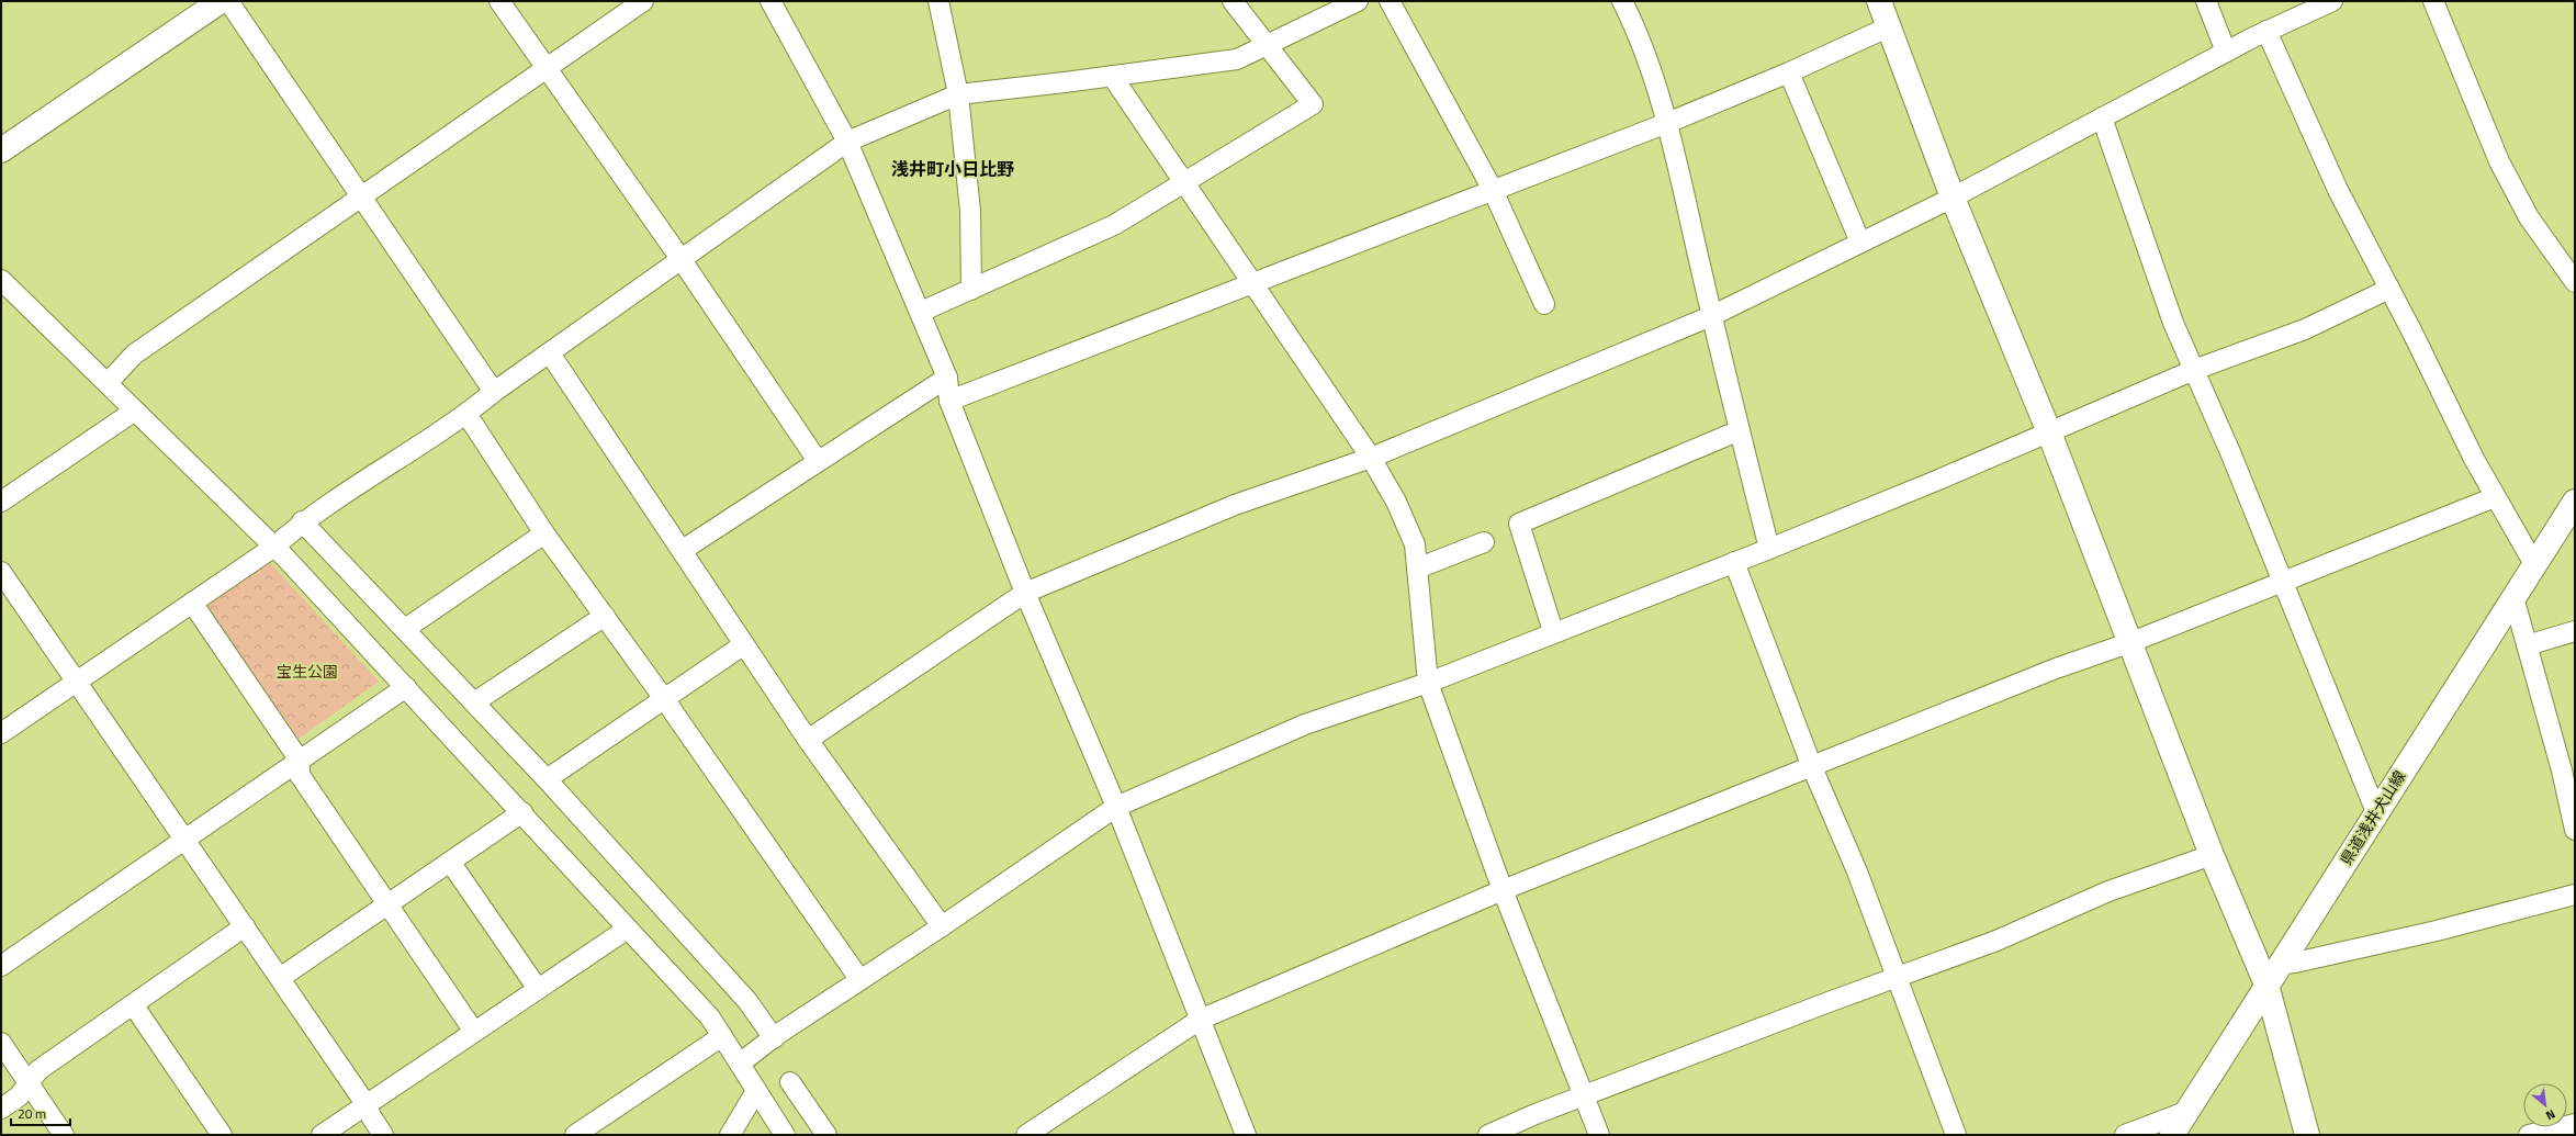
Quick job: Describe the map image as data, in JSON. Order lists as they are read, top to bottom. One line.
{"streets":{"street":["県道浅井犬山線"]},"districts":["浅井町小日比野"],"parks":["宝生公園"],"scale_bar":"20 m","north":"bottom right"}
